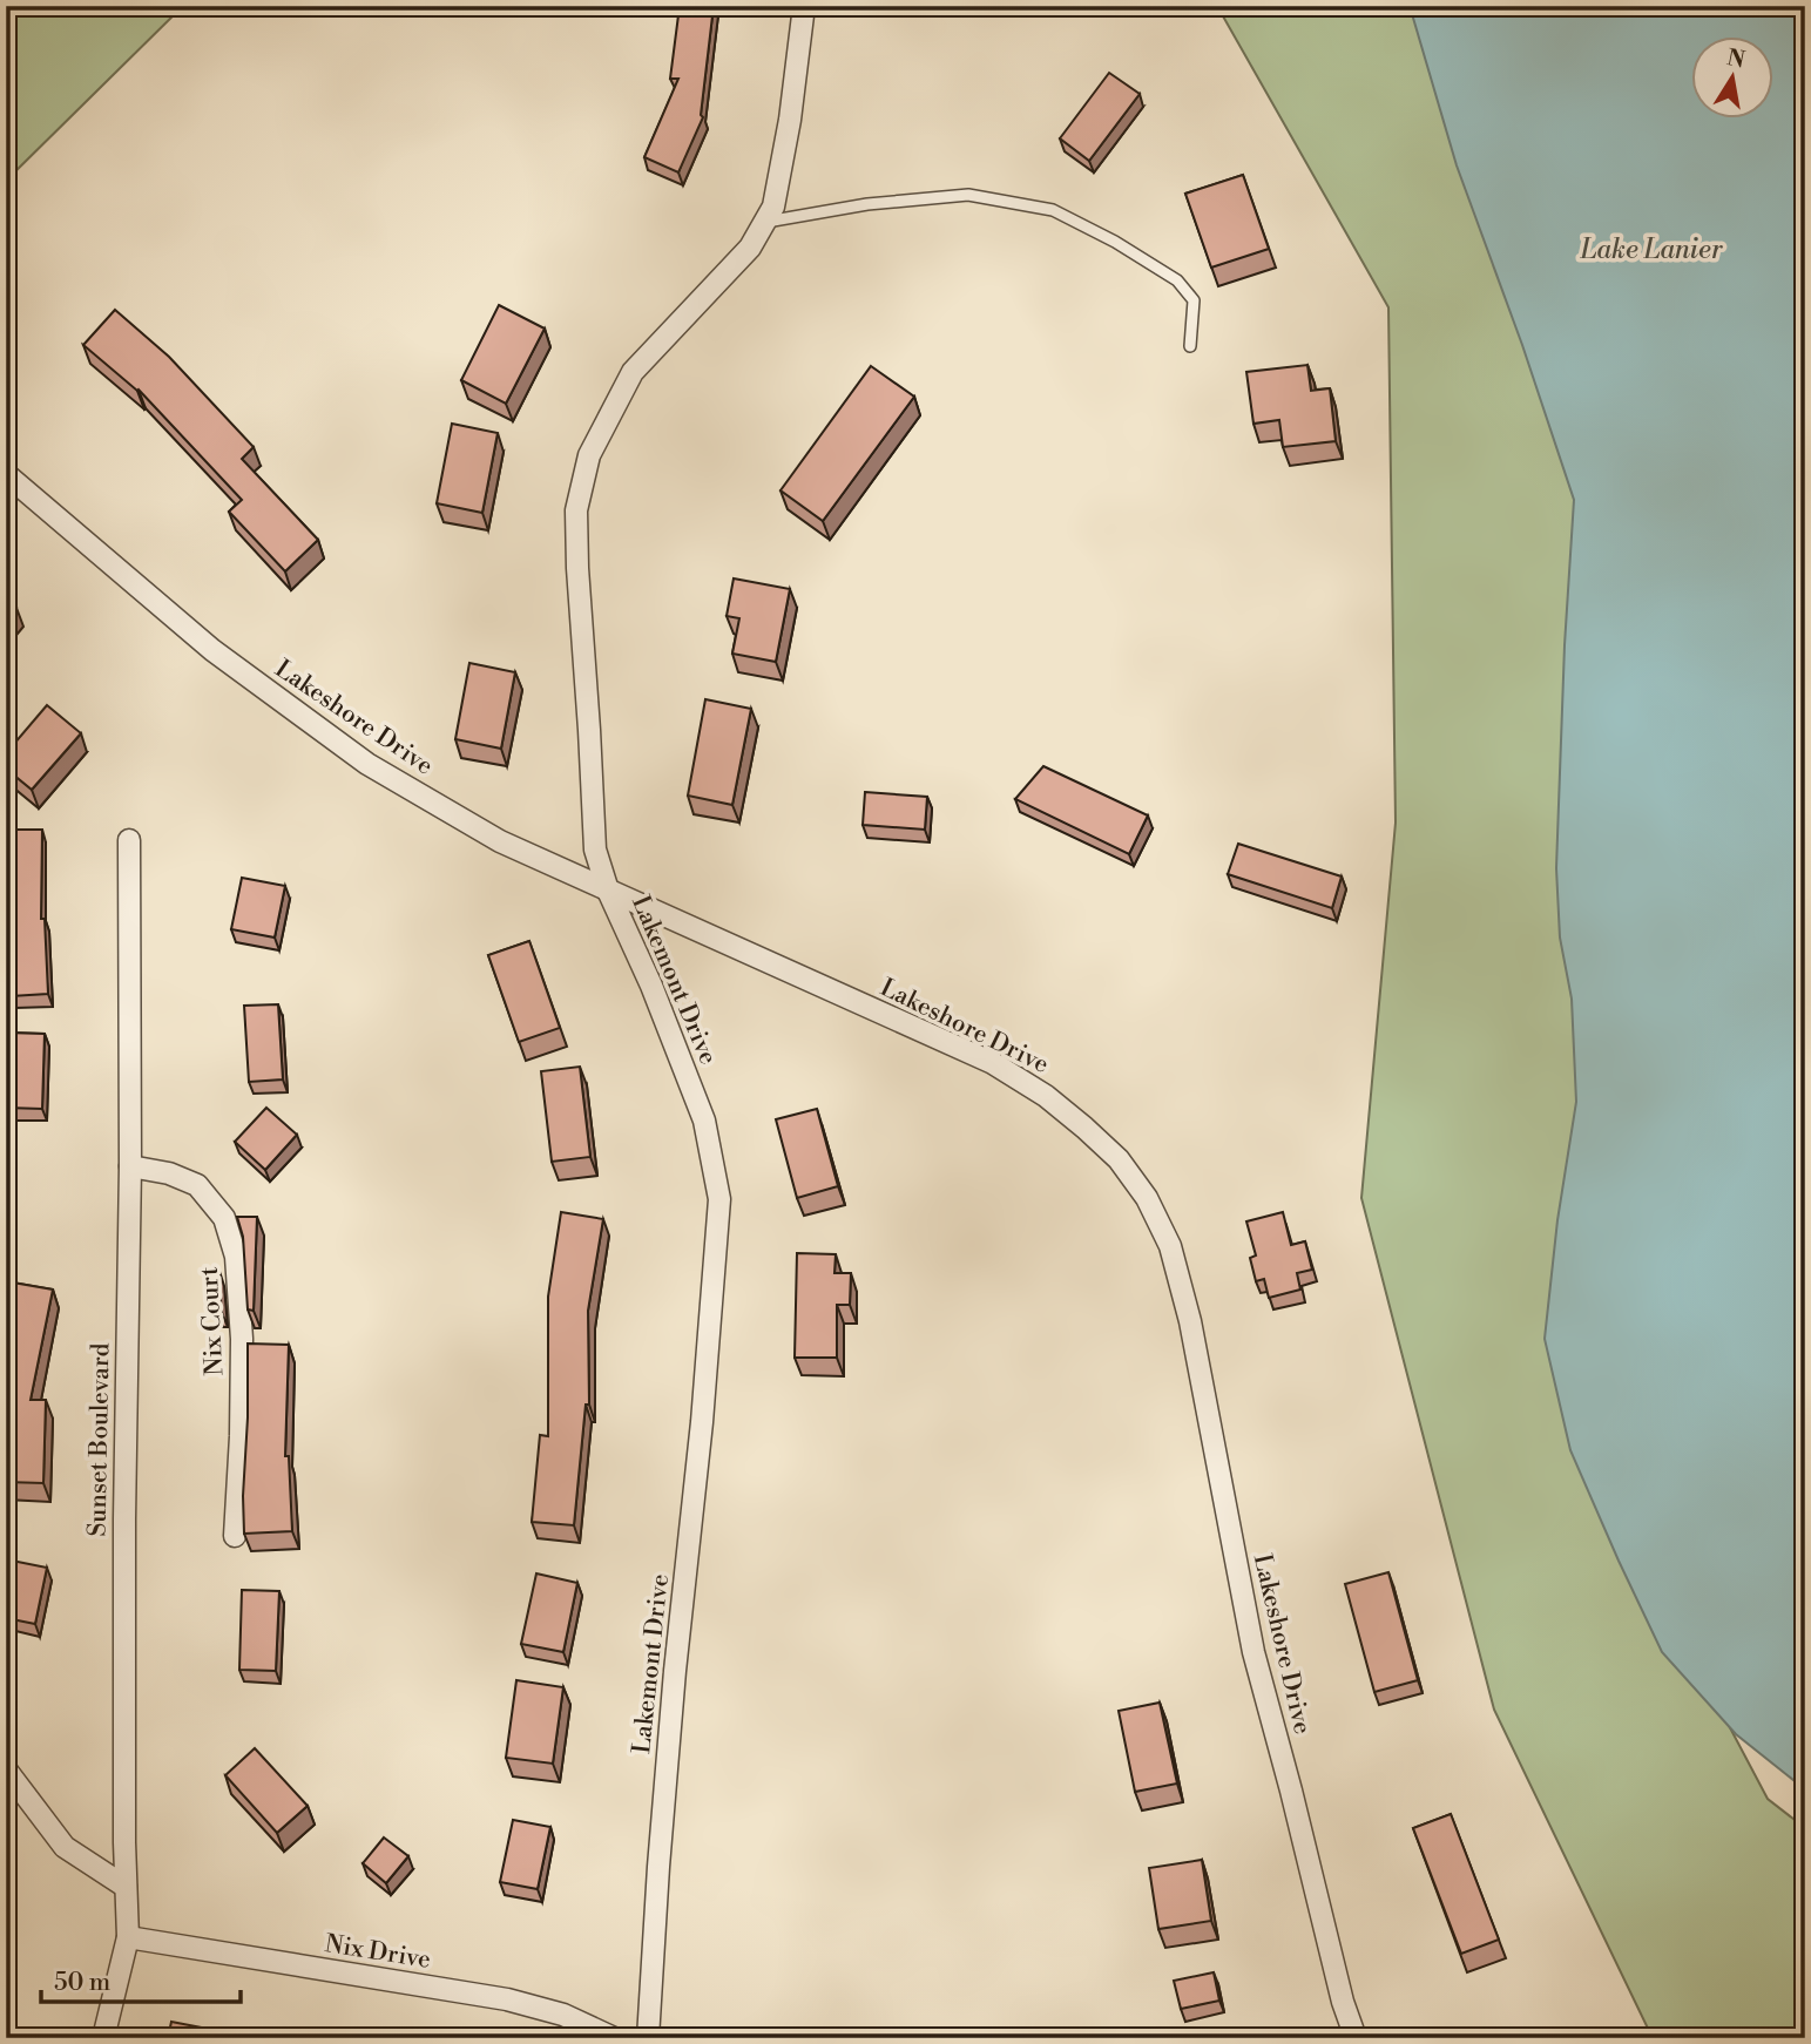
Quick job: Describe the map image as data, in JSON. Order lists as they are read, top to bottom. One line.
{"streets":{"street":["Lakeshore Drive","Lakemont Drive","Nix Court","Sunset Boulevard","Nix Drive"]},"crossings":[["Lakeshore Drive","Lakemont Drive"],["Nix Court","Sunset Boulevard"],["Sunset Boulevard","Nix Drive"]],"water":["Lake Lanier"],"scale_bar":"50 m","north":"top"}
